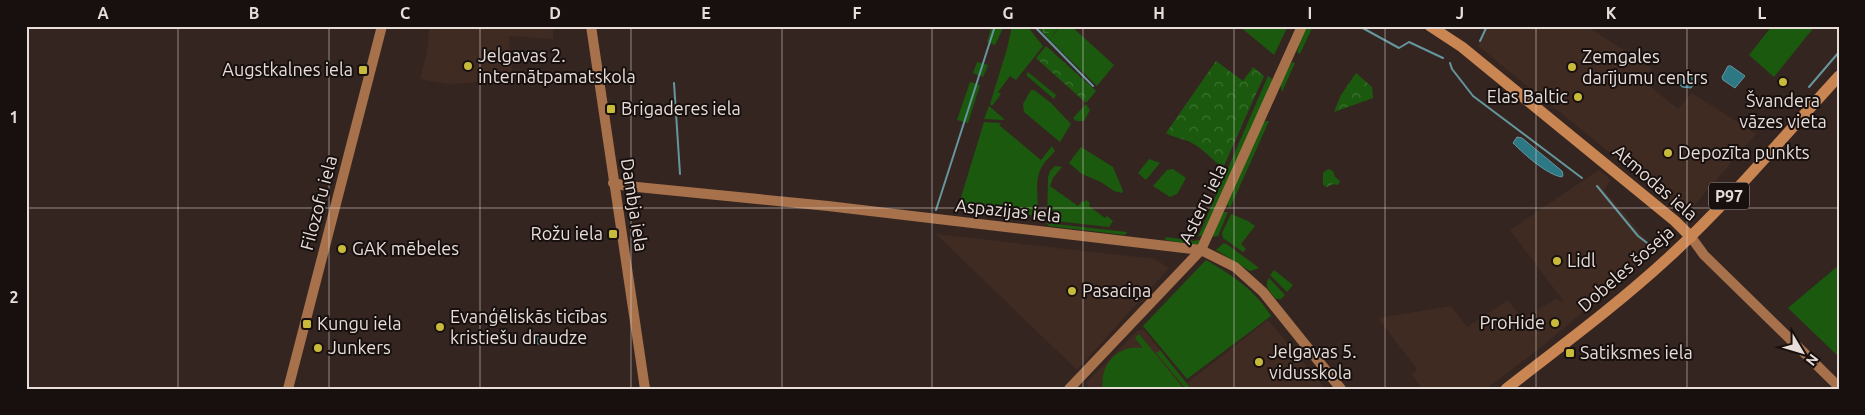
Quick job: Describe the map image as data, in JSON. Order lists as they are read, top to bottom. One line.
{"streets":{"main road":["Atmodas iela","P97","Dobeles šoseja"],"street":["Filozofu iela","Asteru iela","Dambja iela","Aspazijas iela"]},"crossings":[["Atmodas iela","Dobeles šoseja"],["Asteru iela","Aspazijas iela"],["Dambja iela","Aspazijas iela"]],"places":{"other":["Jelgavas 2. internātpamatskola","Zemgales darījumu centrs","Švandera vāzes vieta","Elas Baltic","Depozīta punkts","GAK mēbeles","Lidl","Pasaciņa","ProHide","Evanģēliskās ticības kristiešu draudze","Junkers","Jelgavas 5. vidusskola"],"transit":["Augstkalnes iela","Brigaderes iela","Rožu iela","Kungu iela","Satiksmes iela"]},"north":"bottom right","grid":{"columns":["A","B","C","D","E","F","G","H","I","J","K","L"],"rows":["1","2"]}}
